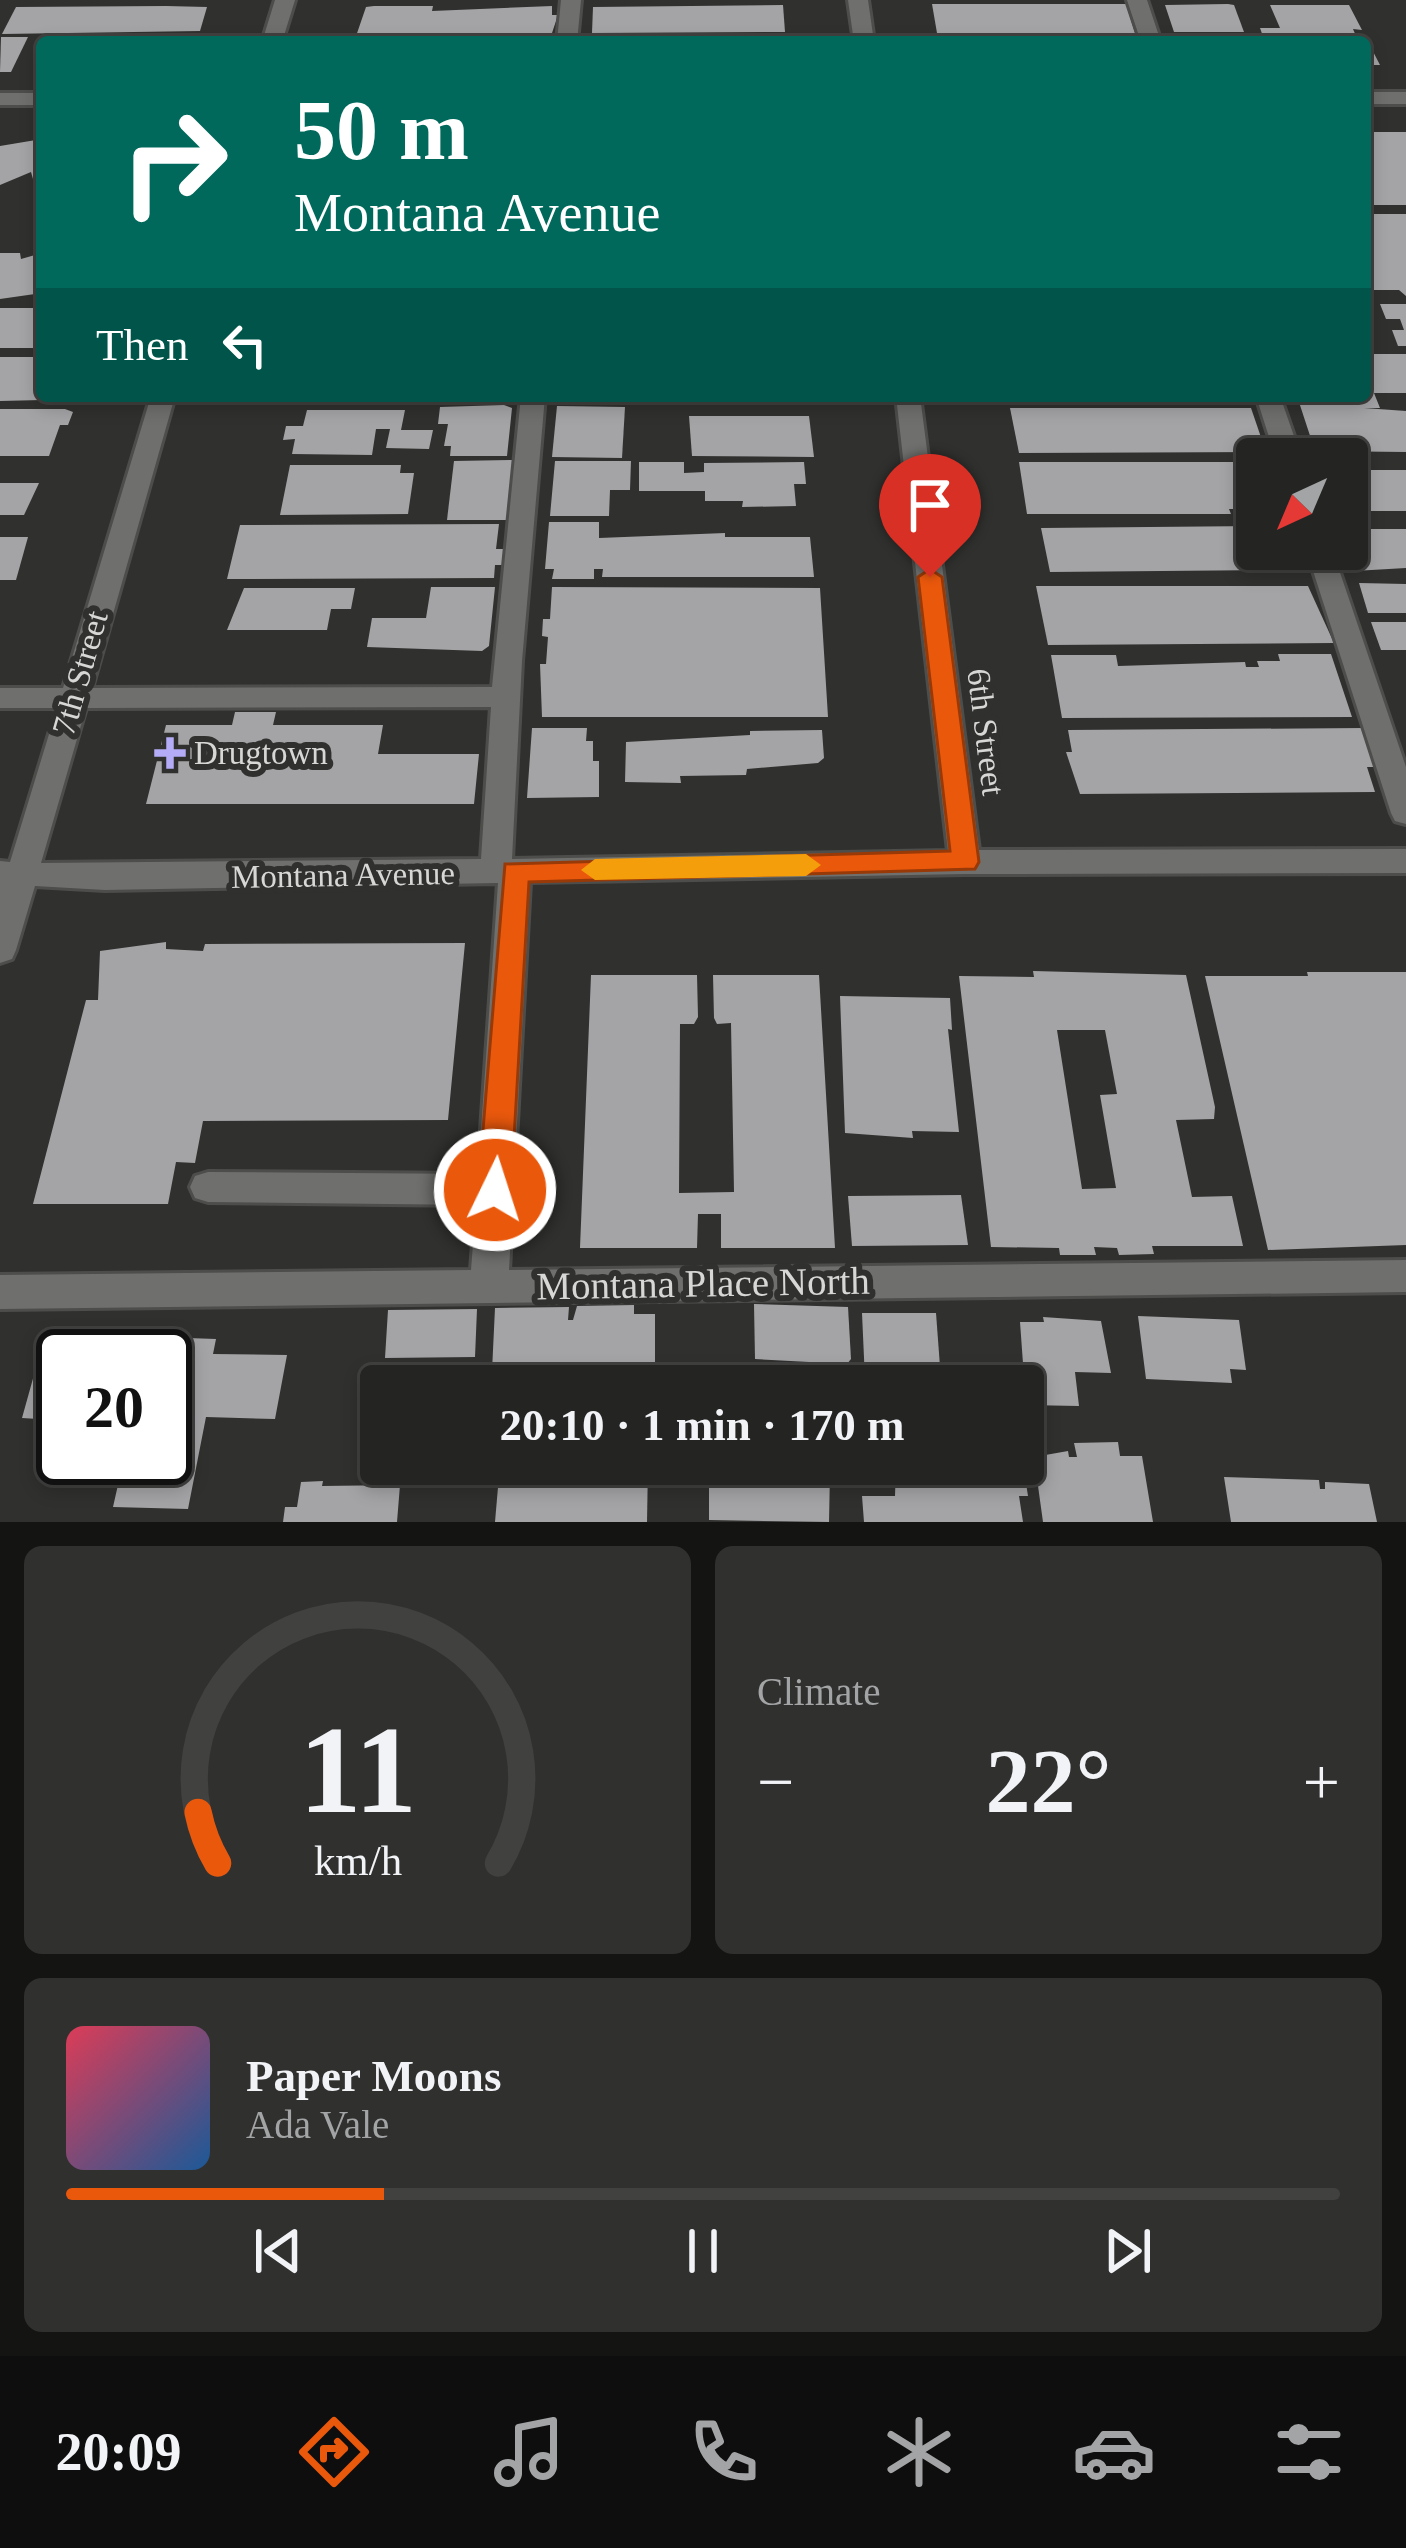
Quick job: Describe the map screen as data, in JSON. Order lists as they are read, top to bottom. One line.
{"streets":{"street":["7th Street","6th Street","Montana Avenue","Montana Place North"]},"crossings":[["7th Street","Montana Avenue"],["6th Street","Montana Avenue"]],"places":{"health":["Drugtown"]},"north":"bottom left","page":{"turn":["50 m","Montana Avenue"],"then":"Then","limit":"20","trip":"20:10 · 1 min · 170 m","tile":"Climate","heat":["−","22°","+"],"song":["Paper Moons","Ada Vale"],"tabs":"20:09","gauge":["11","km/h"]}}
